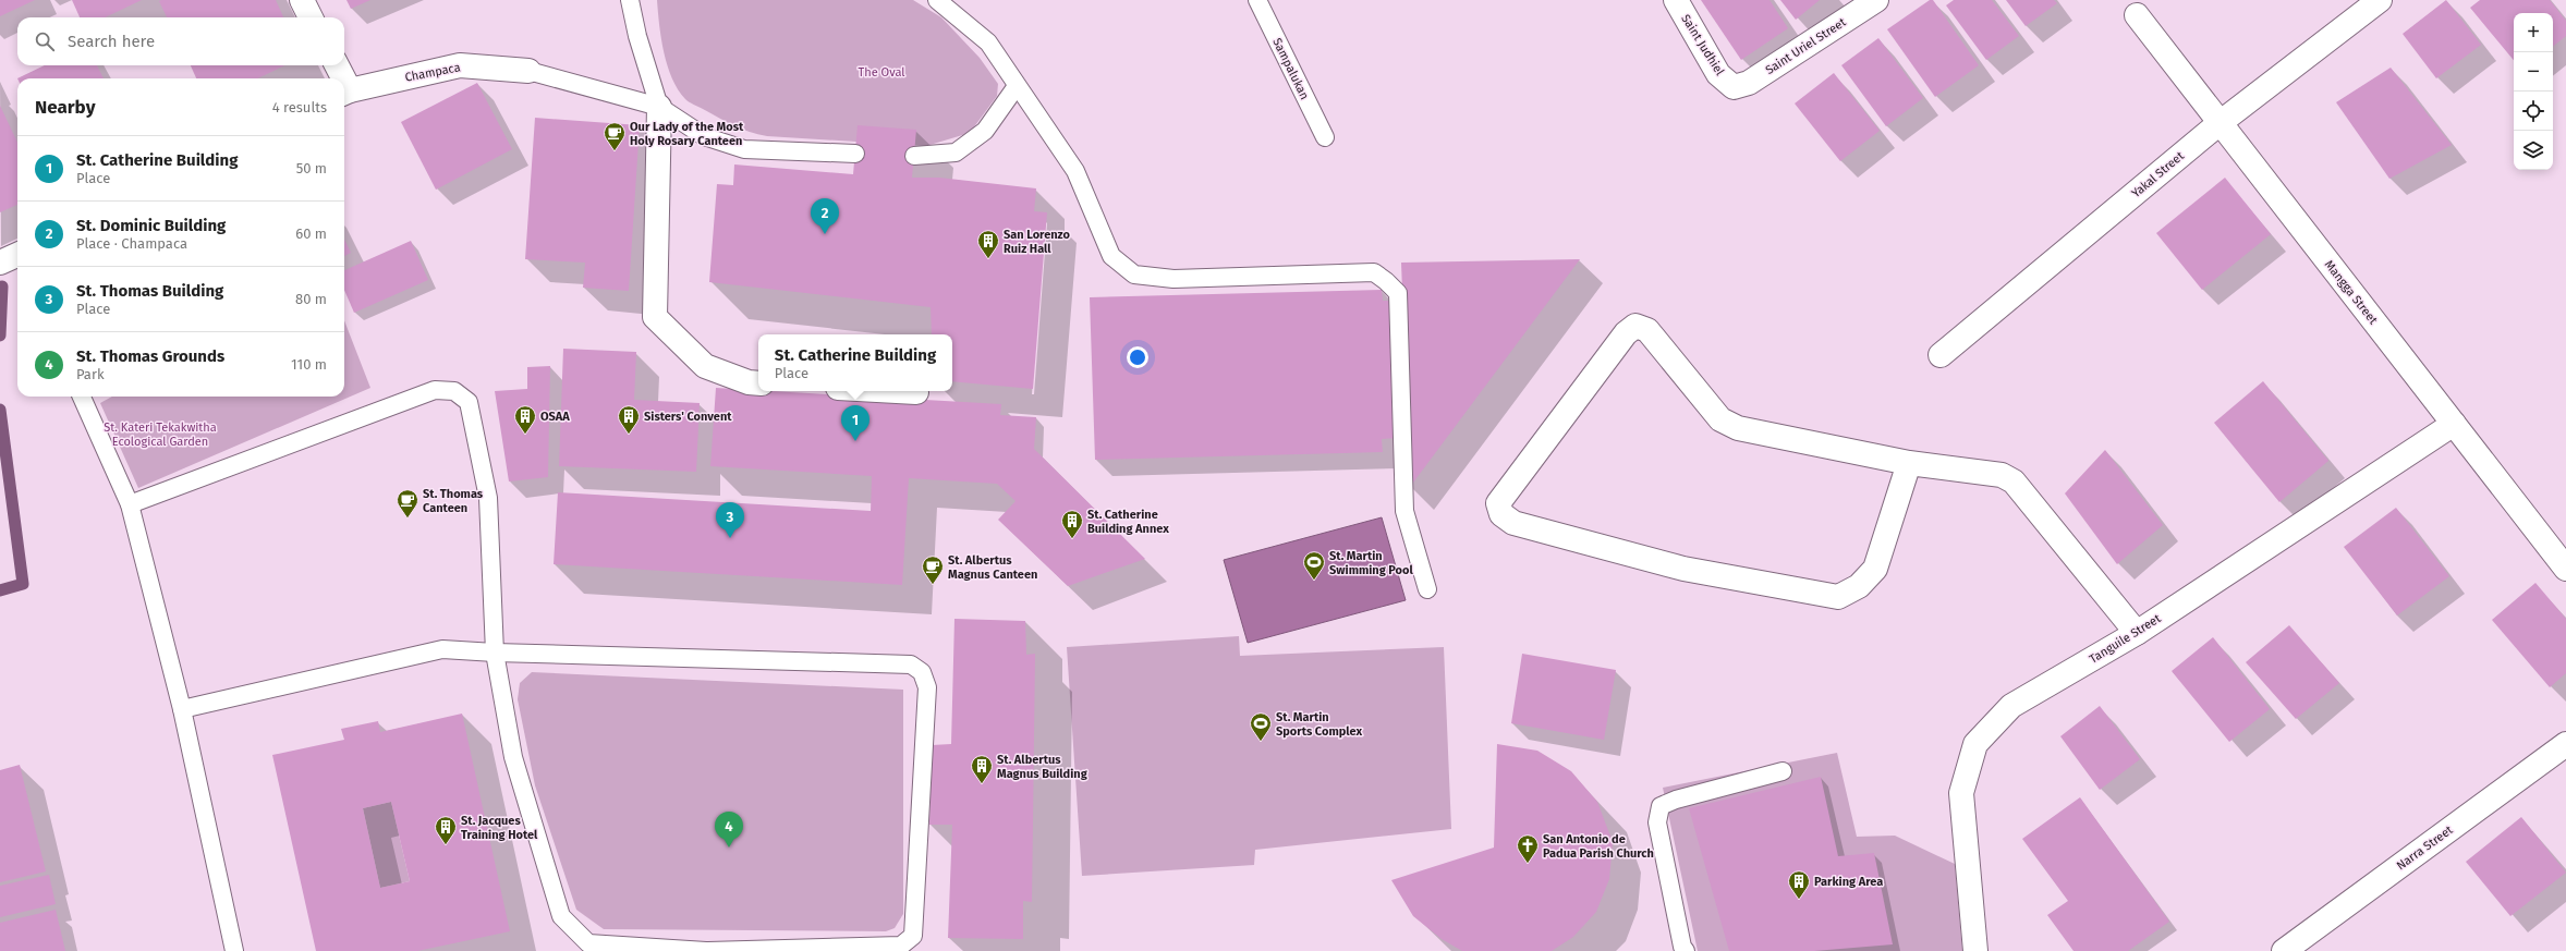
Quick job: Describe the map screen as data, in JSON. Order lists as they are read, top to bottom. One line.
{"streets":{"street":["Saint Judhiel","Saint Uriel Street","Champaca","Yakal Street","Mangga Street","Tanguile Street","Narra Street"],"lane":["Sampalukan"]},"crossings":[["Saint Judhiel","Saint Uriel Street"],["Yakal Street","Mangga Street"],["Mangga Street","Tanguile Street"]],"parks":["The Oval","St. Kateri Tekakwitha Ecological Garden"],"places":{"cafe":["Our Lady of the Most Holy Rosary Canteen","St. Thomas Canteen","St. Albertus Magnus Canteen"],"building":["San Lorenzo Ruiz Hall","OSAA","Sisters' Convent","St. Catherine Building Annex","St. Albertus Magnus Building","St. Jacques Training Hotel","Parking Area"],"sports":["St. Martin Swimming Pool","St. Martin Sports Complex"],"church":["San Antonio de Padua Parish Church"]},"page":{"map_buttons":["+","−"],"search":"Search here","heading":["Nearby","4 results"],"list":[{"mark":"1","name":"St. Catherine Building","note":"Place","value":"50 m"},{"mark":"2","name":"St. Dominic Building","note":"Place · Champaca","value":"60 m"},{"mark":"3","name":"St. Thomas Building","note":"Place","value":"80 m"},{"mark":"4","name":"St. Thomas Grounds","note":"Park","value":"110 m"}],"pins":["2","1","3","4"],"popup":["St. Catherine Building","Place"]}}
